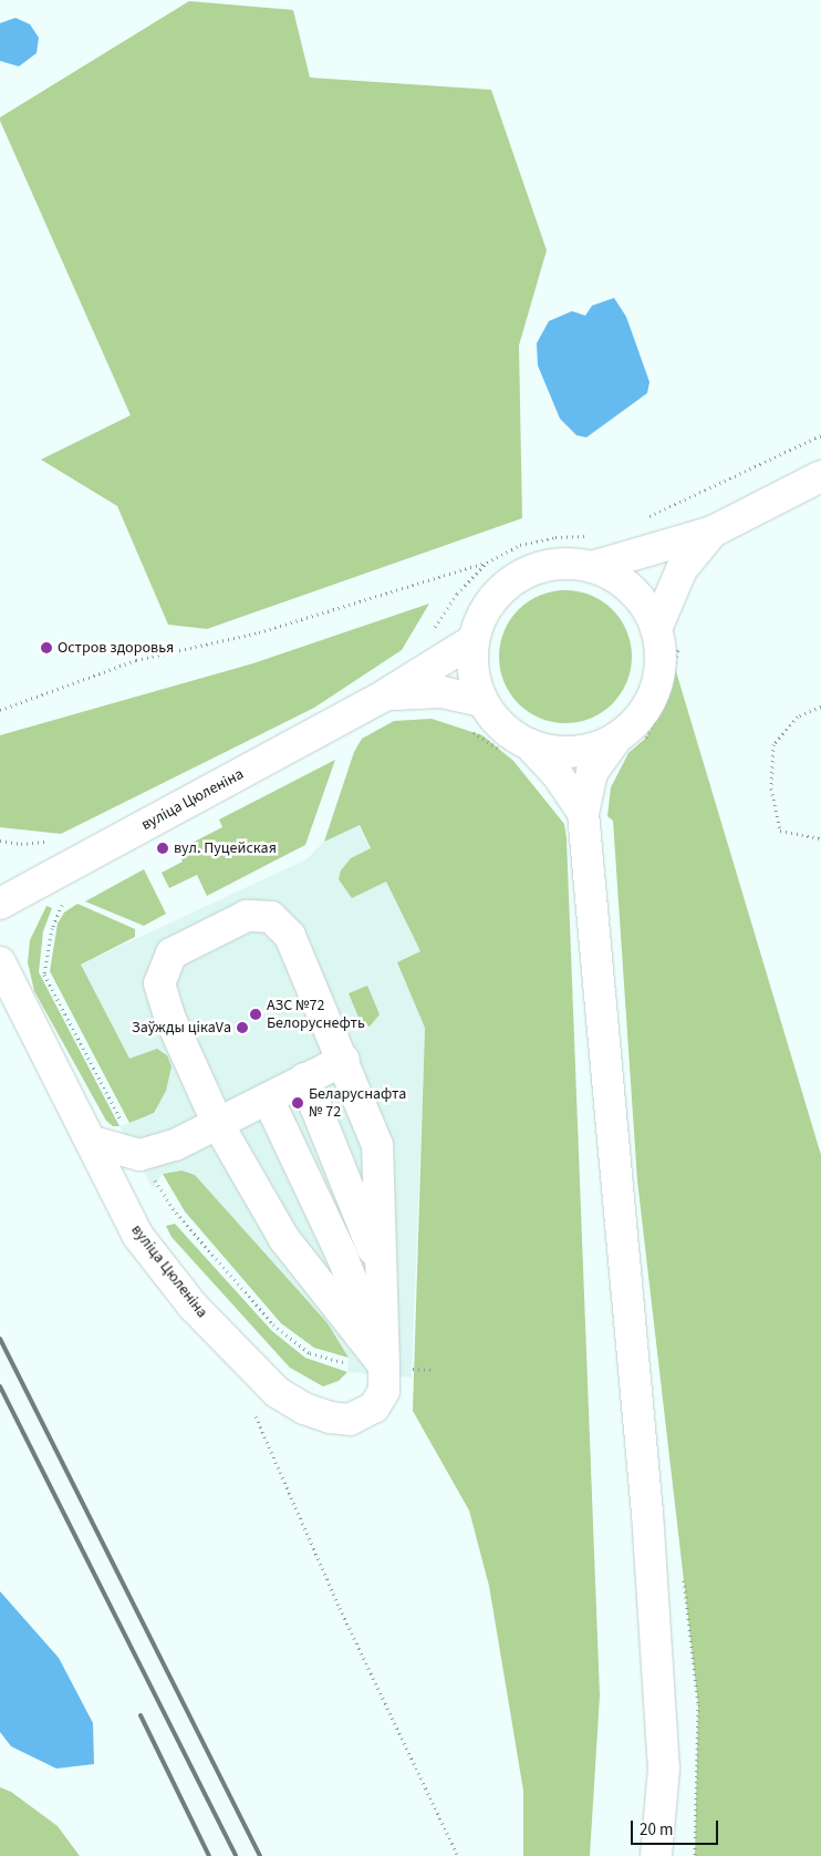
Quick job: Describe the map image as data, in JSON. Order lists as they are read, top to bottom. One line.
{"streets":{"main road":["вуліца Цюленіна"]},"places":["Остров здоровья","вул. Пуцейская","АЗС №72 Белоруснефть","Заўжды цікаVа","Беларуснафта № 72"],"scale_bar":"20 m"}
